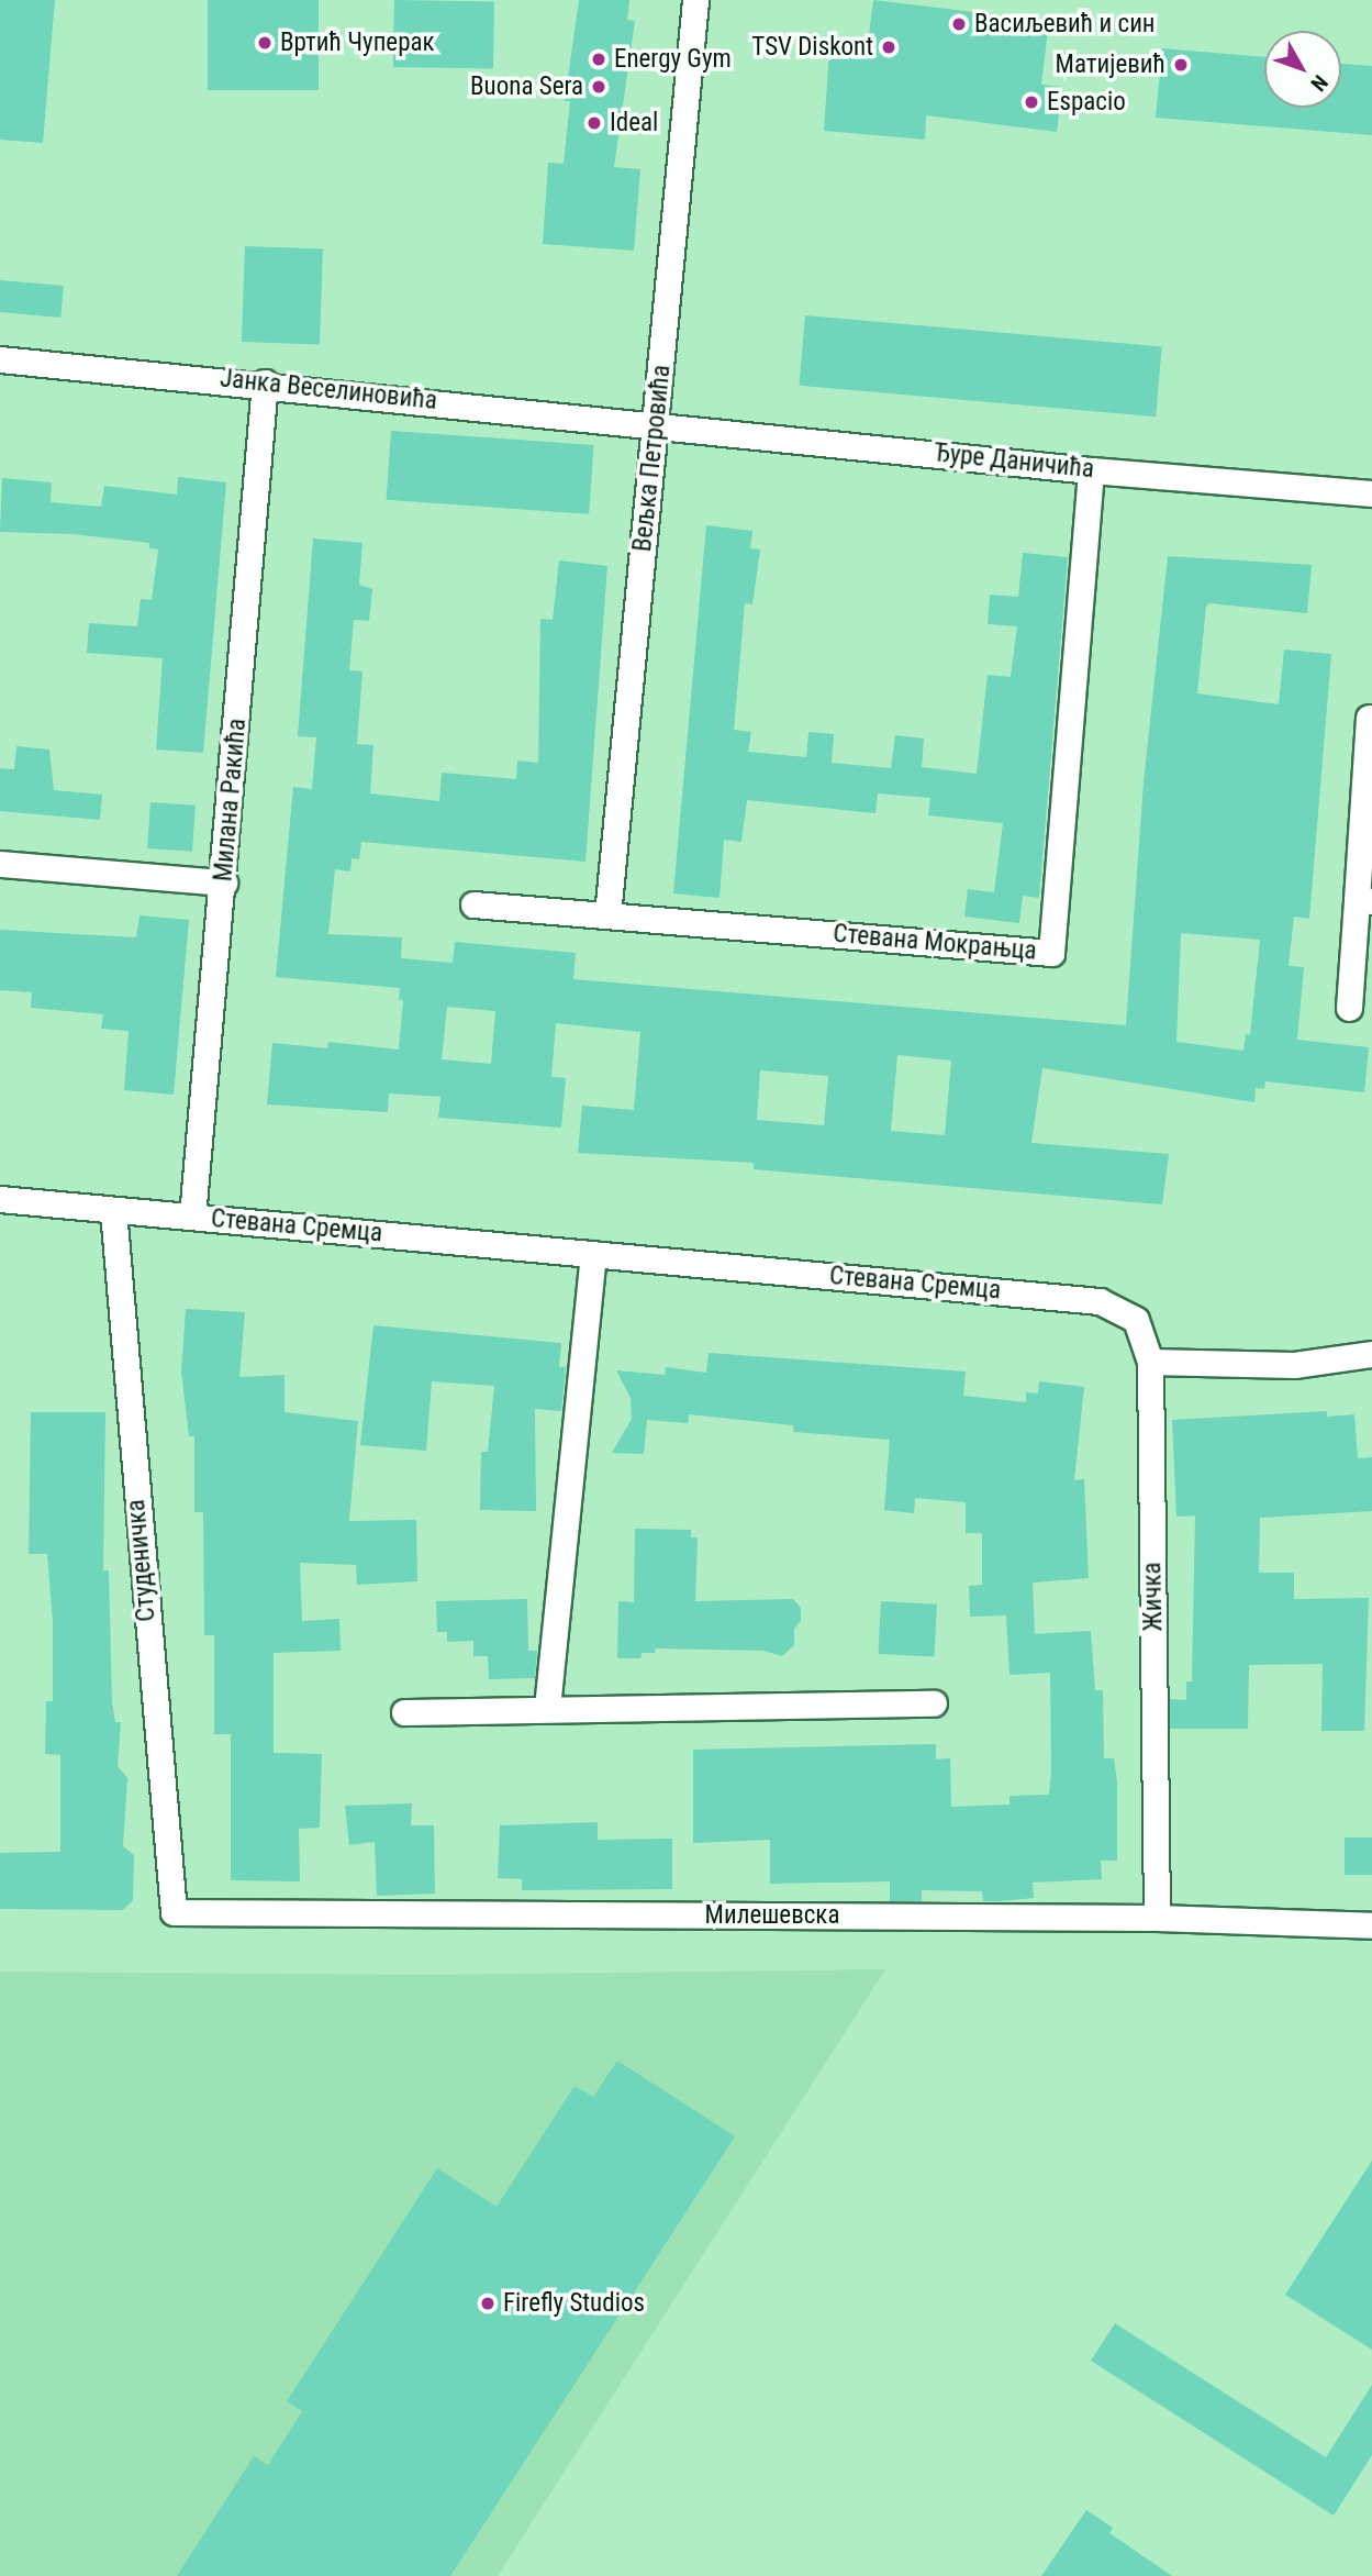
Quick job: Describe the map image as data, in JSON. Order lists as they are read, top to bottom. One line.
{"streets":{"street":["Јанка Веселиновића","Вељка Петровића","Ђуре Даничића","Милана Ракића","Стевана Мокрањца","Стевана Сремца","Студеничка","Жичка","Милешевска"]},"crossings":[["Јанка Веселиновића","Вељка Петровића"],["Јанка Веселиновића","Ђуре Даничића"],["Јанка Веселиновића","Милана Ракића"],["Вељка Петровића","Ђуре Даничића"],["Вељка Петровића","Стевана Мокрањца"],["Ђуре Даничића","Стевана Мокрањца"],["Милана Ракића","Стевана Сремца"],["Стевана Сремца","Студеничка"],["Стевана Сремца","Жичка"],["Студеничка","Милешевска"],["Жичка","Милешевска"]],"places":["Васиљевић и син","Вртић Чуперак","TSV Diskont","Energy Gym","Матијевић","Buona Sera","Espacio","Ideal","Firefly Studios"],"north":"bottom right"}
